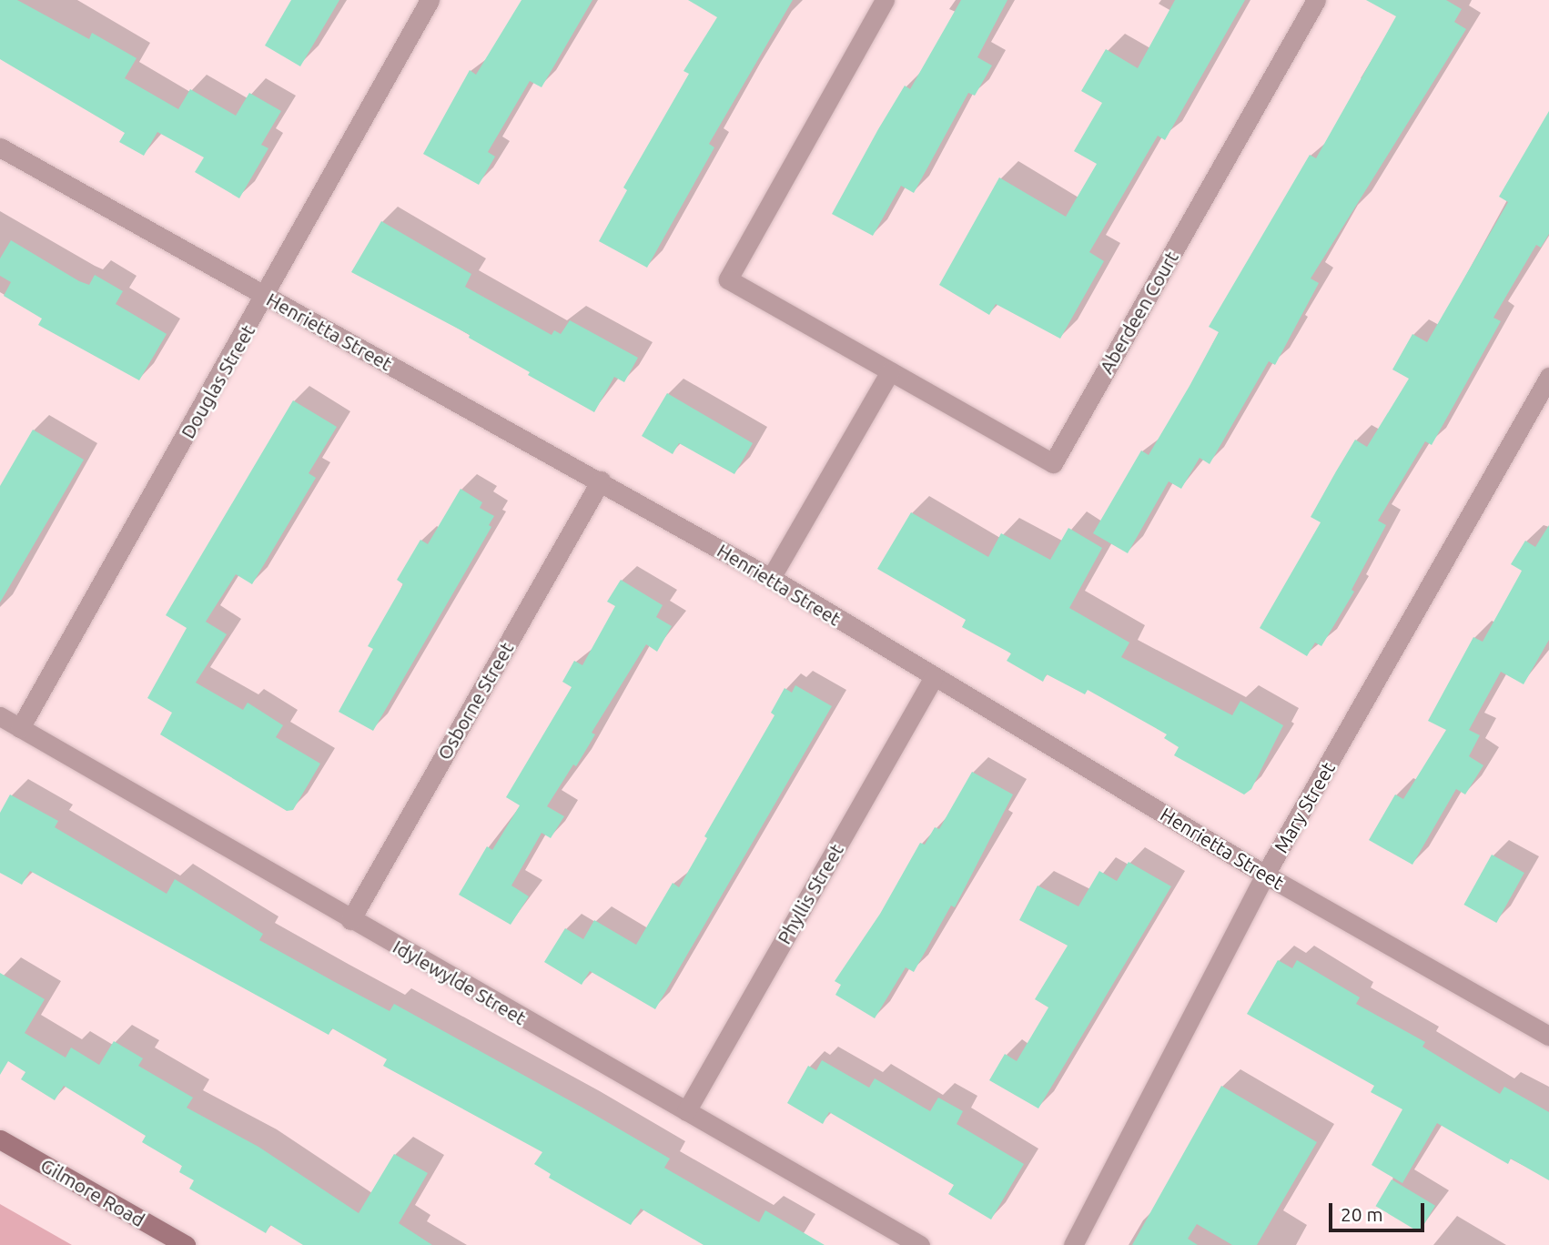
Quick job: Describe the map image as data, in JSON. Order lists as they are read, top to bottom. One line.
{"streets":{"main road":["Gilmore Road"],"street":["Aberdeen Court","Henrietta Street","Douglas Street","Osborne Street","Mary Street","Phyllis Street","Idylewylde Street"]},"crossings":[["Henrietta Street","Douglas Street"],["Henrietta Street","Osborne Street"],["Henrietta Street","Mary Street"],["Henrietta Street","Phyllis Street"],["Douglas Street","Idylewylde Street"],["Osborne Street","Idylewylde Street"],["Phyllis Street","Idylewylde Street"]],"scale_bar":"20 m"}
